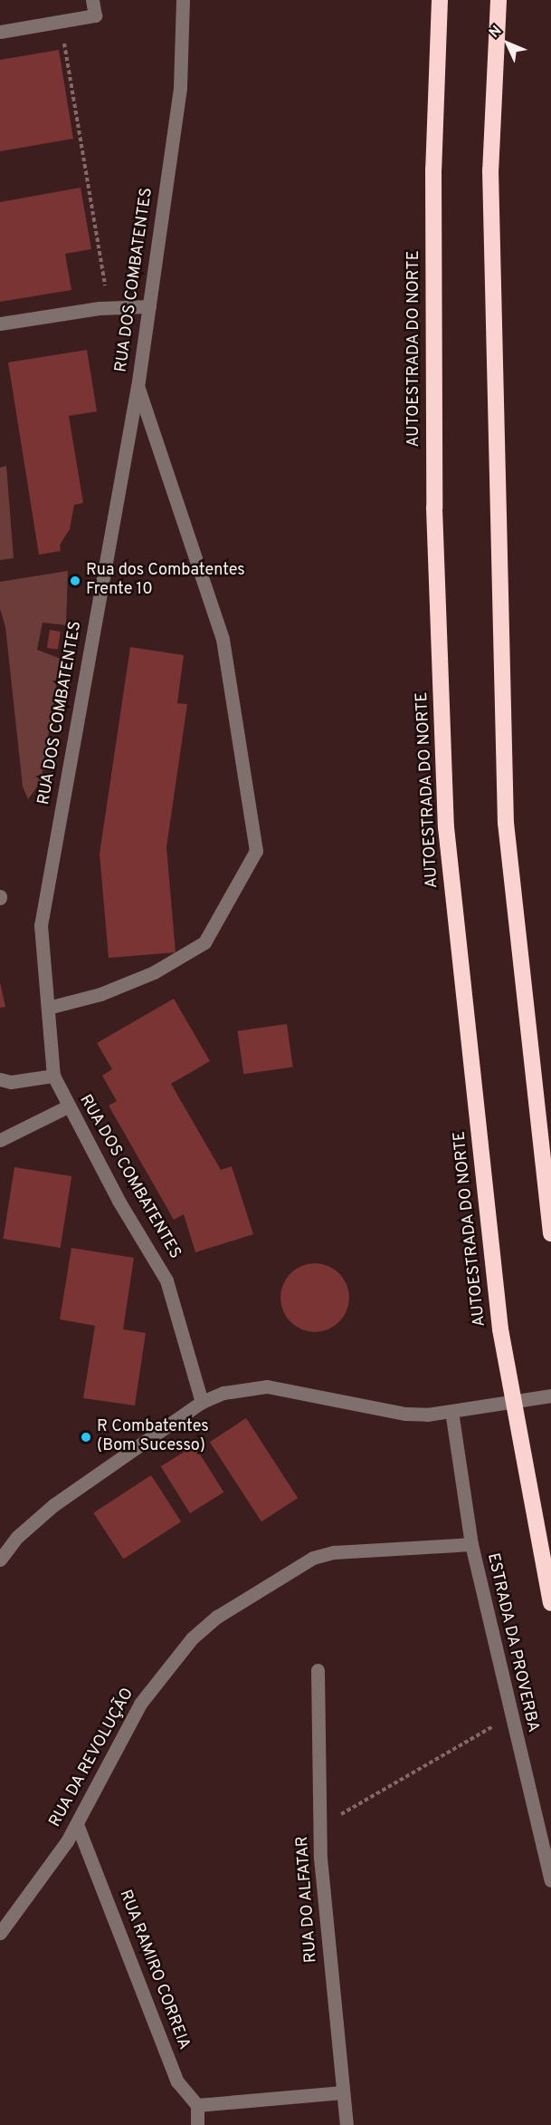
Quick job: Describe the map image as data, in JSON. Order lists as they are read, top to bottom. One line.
{"streets":{"highway":["AUTOESTRADA DO NORTE"],"street":["RUA DOS COMBATENTES","ESTRADA DA PROVERBA","RUA DA REVOLUÇÃO","RUA DO ALFATAR","RUA RAMIRO CORREIA"]},"crossings":[["ESTRADA DA PROVERBA","RUA DA REVOLUÇÃO"],["RUA DA REVOLUÇÃO","RUA RAMIRO CORREIA"]],"places":["Rua dos Combatentes Frente 10","R Combatentes (Bom Sucesso)"],"north":"top left"}
